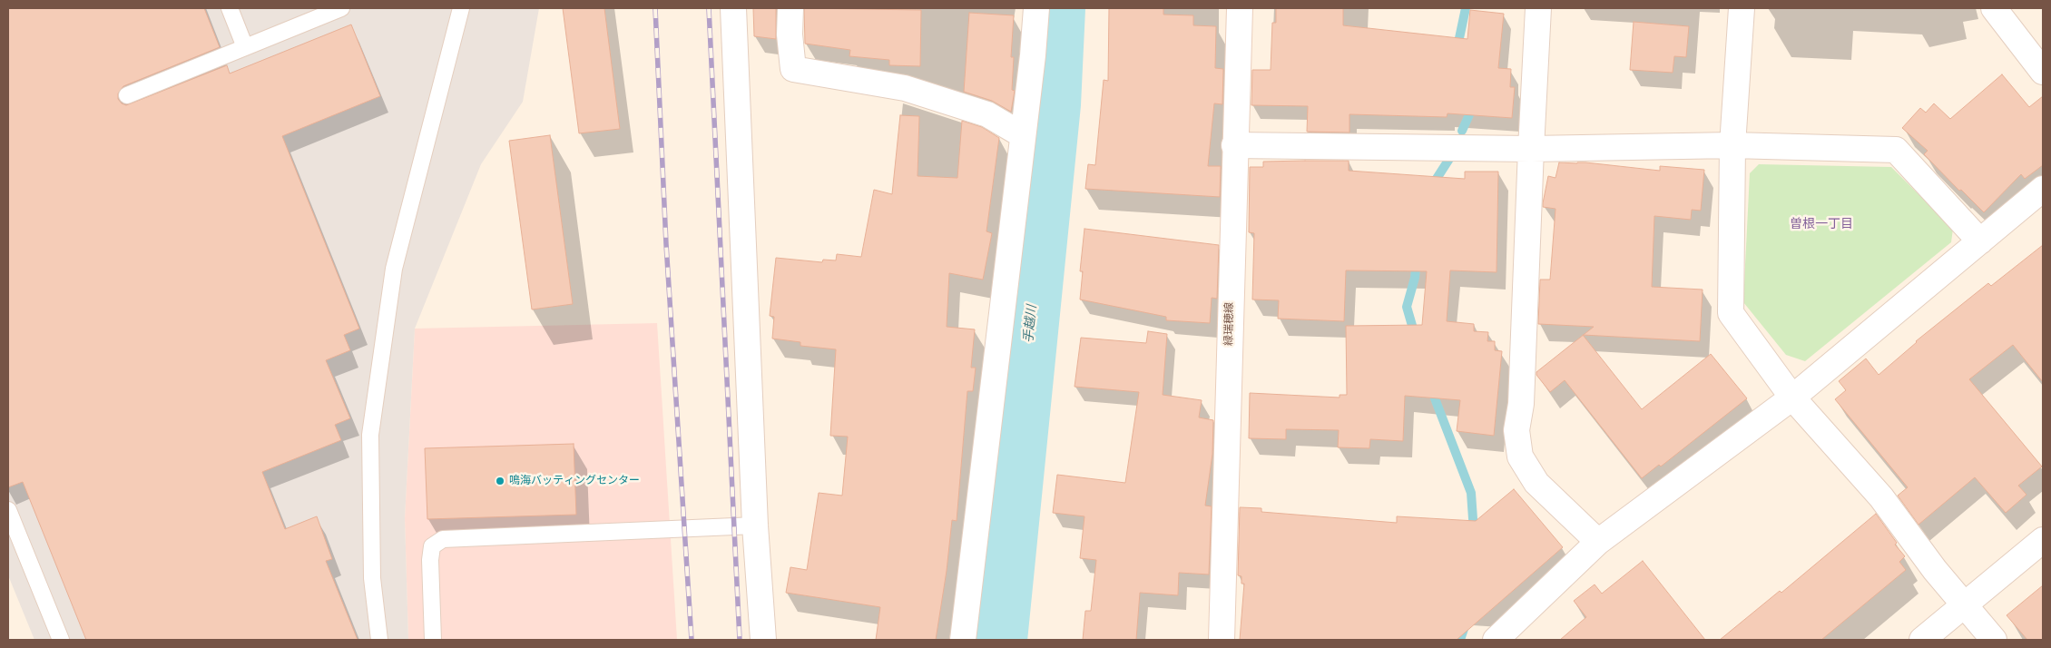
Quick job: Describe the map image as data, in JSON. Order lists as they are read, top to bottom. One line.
{"streets":{"street":["緑瑞穂線"]},"districts":["曽根一丁目"],"water":["手越川"],"places":["鳴海バッティングセンター"]}
